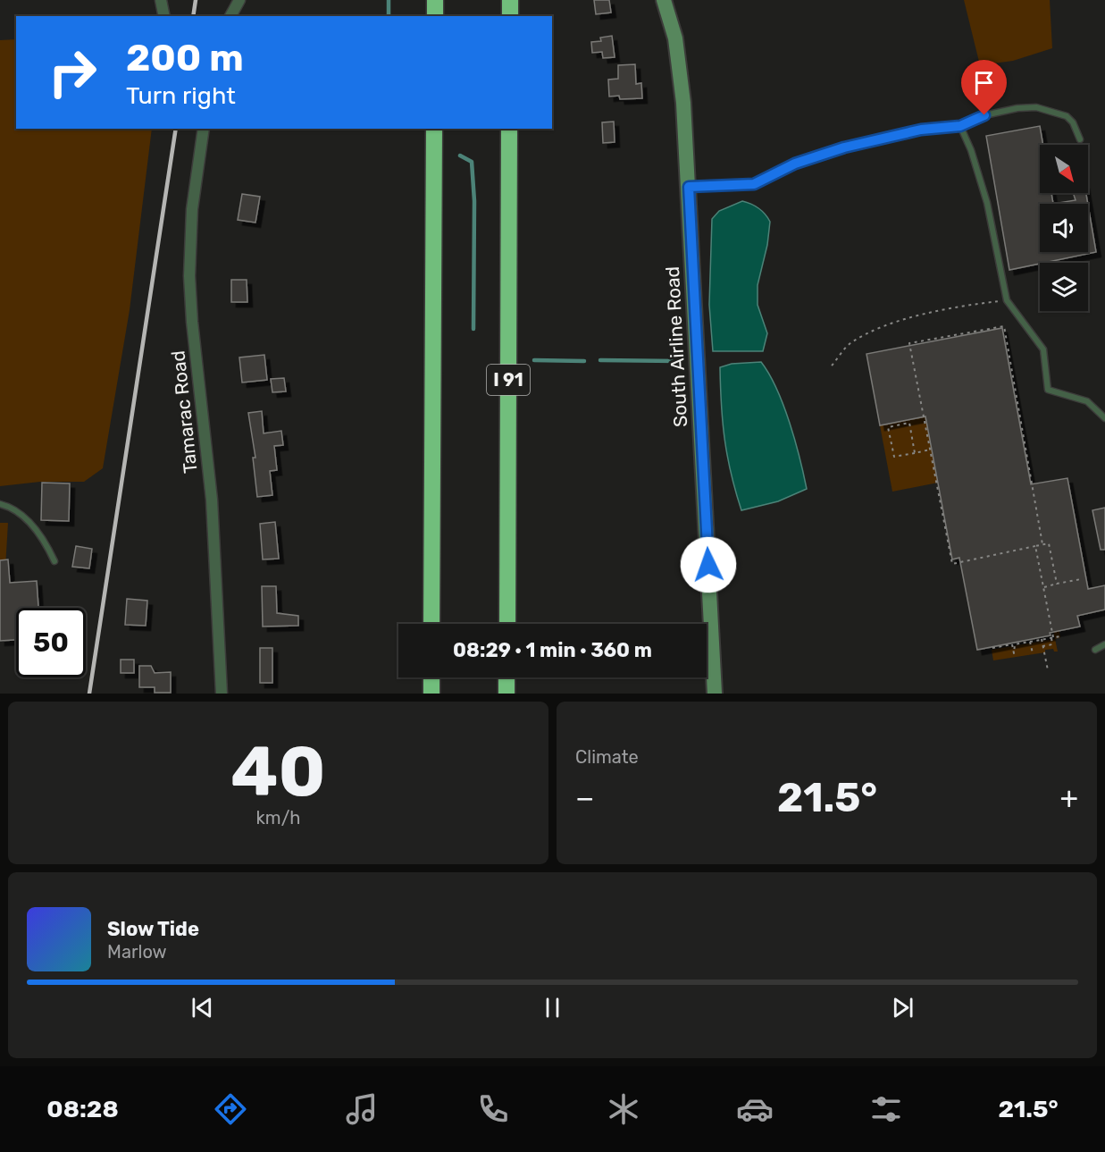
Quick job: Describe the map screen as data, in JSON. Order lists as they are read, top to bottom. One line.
{"streets":{"highway":["I 91"],"main road":["South Airline Road"],"street":["Tamarac Road"]},"north":"bottom right","page":{"turn":["200 m","Turn right"],"limit":"50","trip":"08:29 · 1 min · 360 m","tile":[["40","km/h"],"Climate"],"heat":["−","21.5°","+"],"song":["Slow Tide","Marlow"],"tabs":["08:28","21.5°"]}}
